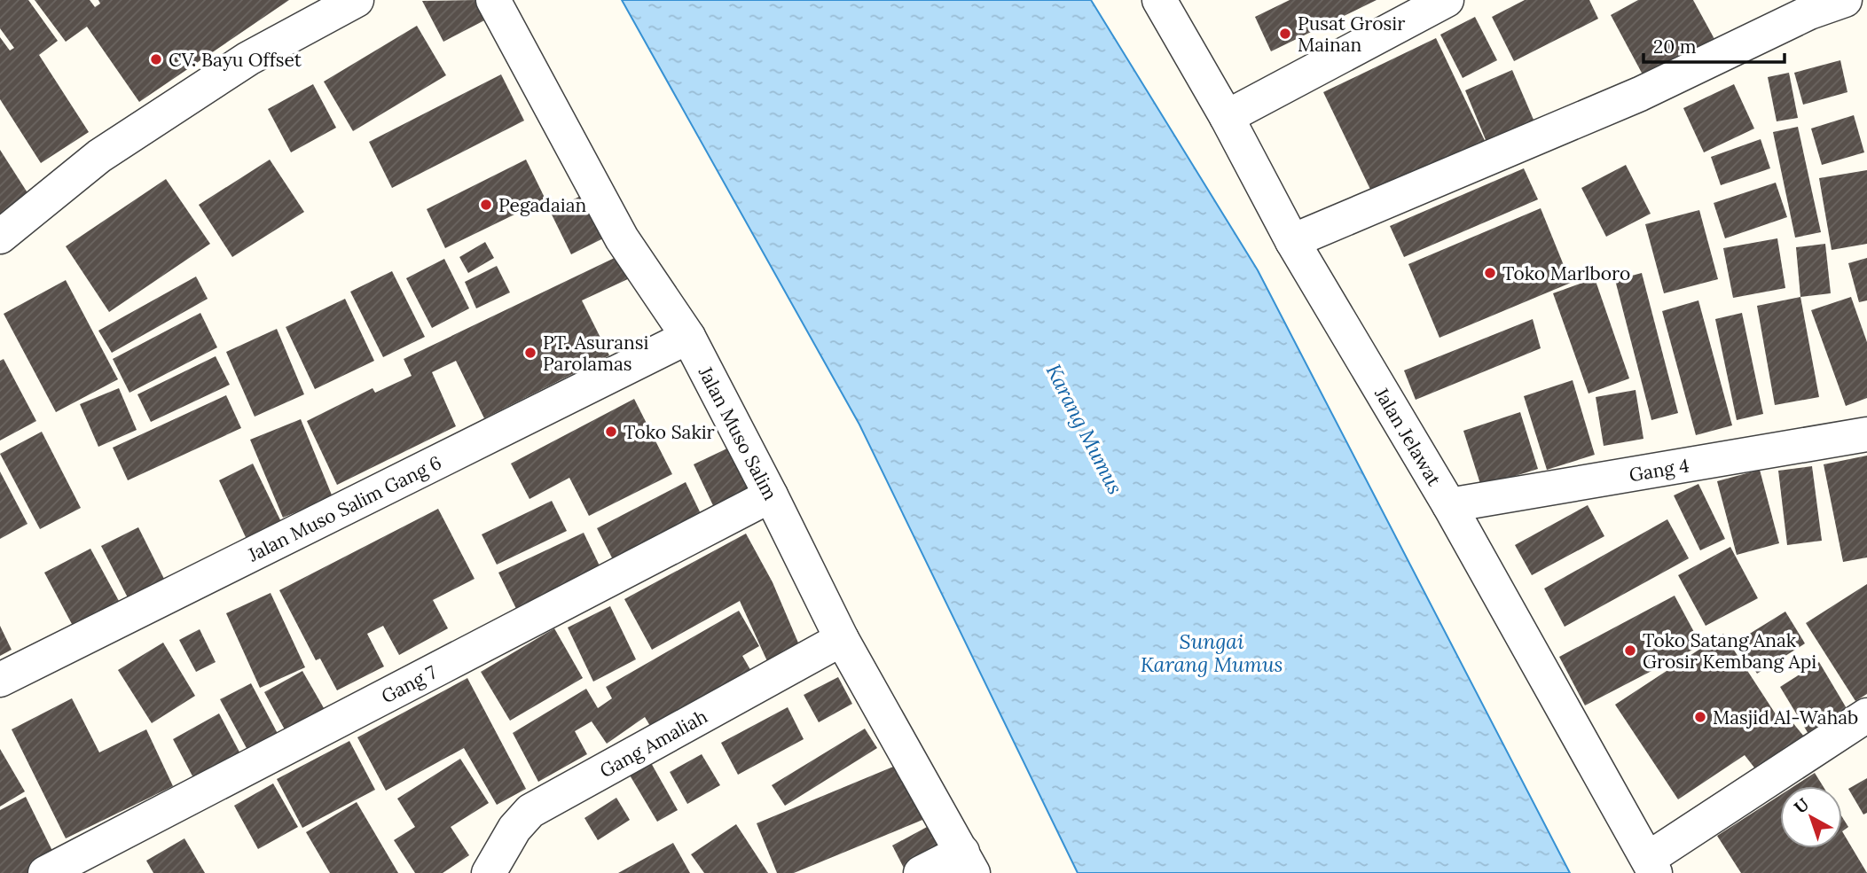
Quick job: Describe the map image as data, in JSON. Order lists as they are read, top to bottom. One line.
{"streets":{"street":["Jalan Muso Salim","Jalan Jelawat","Gang 4","Jalan Muso Salim Gang 6","Gang 7","Gang Amaliah"]},"crossings":[["Jalan Muso Salim","Jalan Muso Salim Gang 6"],["Jalan Muso Salim","Gang 7"],["Jalan Muso Salim","Gang Amaliah"],["Jalan Jelawat","Gang 4"]],"water":["Karang Mumus","Sungai Karang Mumus"],"places":["Pusat Grosir Mainan","CV. Bayu Offset","Pegadaian","Toko Marlboro","PT. Asuransi Parolamas","Toko Sakir","Toko Satang Anak Grosir Kembang Api","Masjid Al-Wahab"],"scale_bar":"20 m","north":"top left"}
